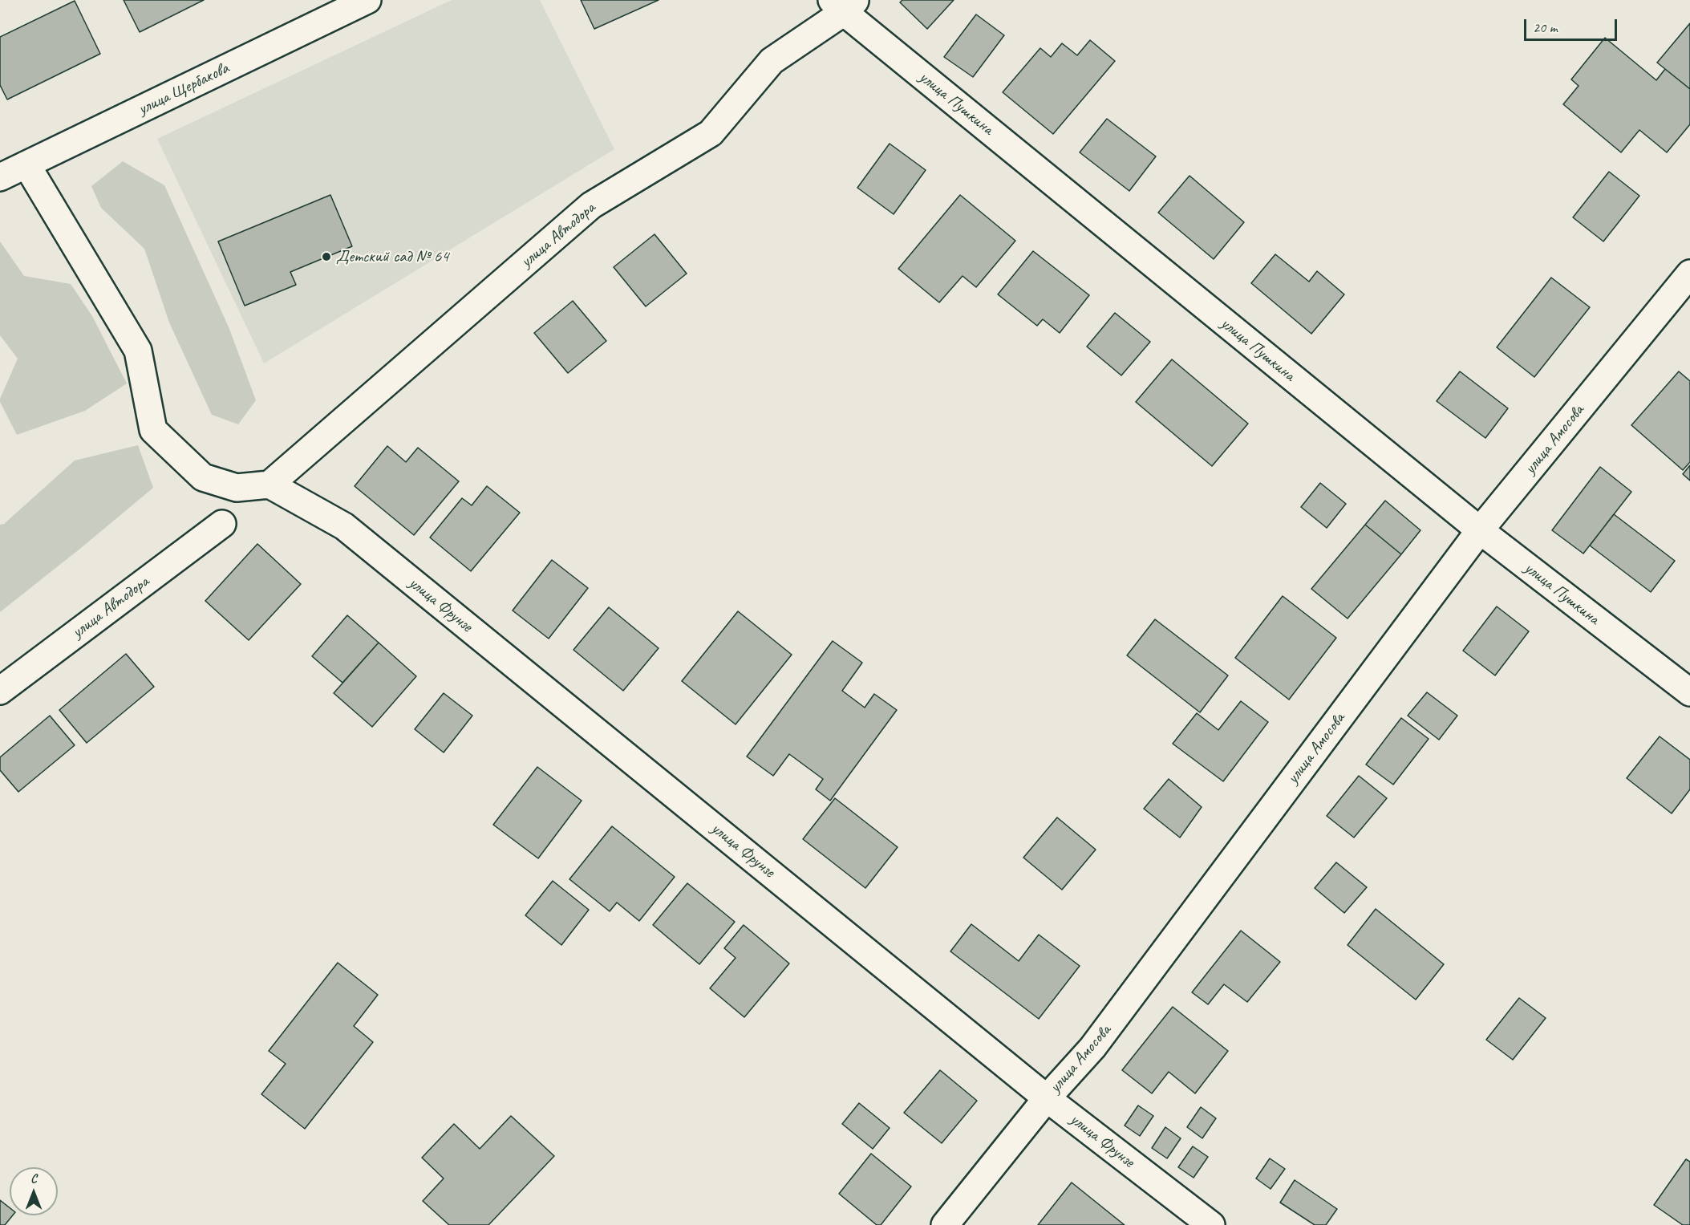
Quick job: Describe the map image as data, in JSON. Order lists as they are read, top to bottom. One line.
{"streets":{"street":["улица Щербакова","улица Пушкина","улица Автодора","улица Амосова","улица Фрунзе"]},"crossings":[["улица Пушкина","улица Автодора"],["улица Пушкина","улица Амосова"],["улица Автодора","улица Фрунзе"],["улица Амосова","улица Фрунзе"]],"places":["Детский сад № 64"],"scale_bar":"20 m","north":"top"}
